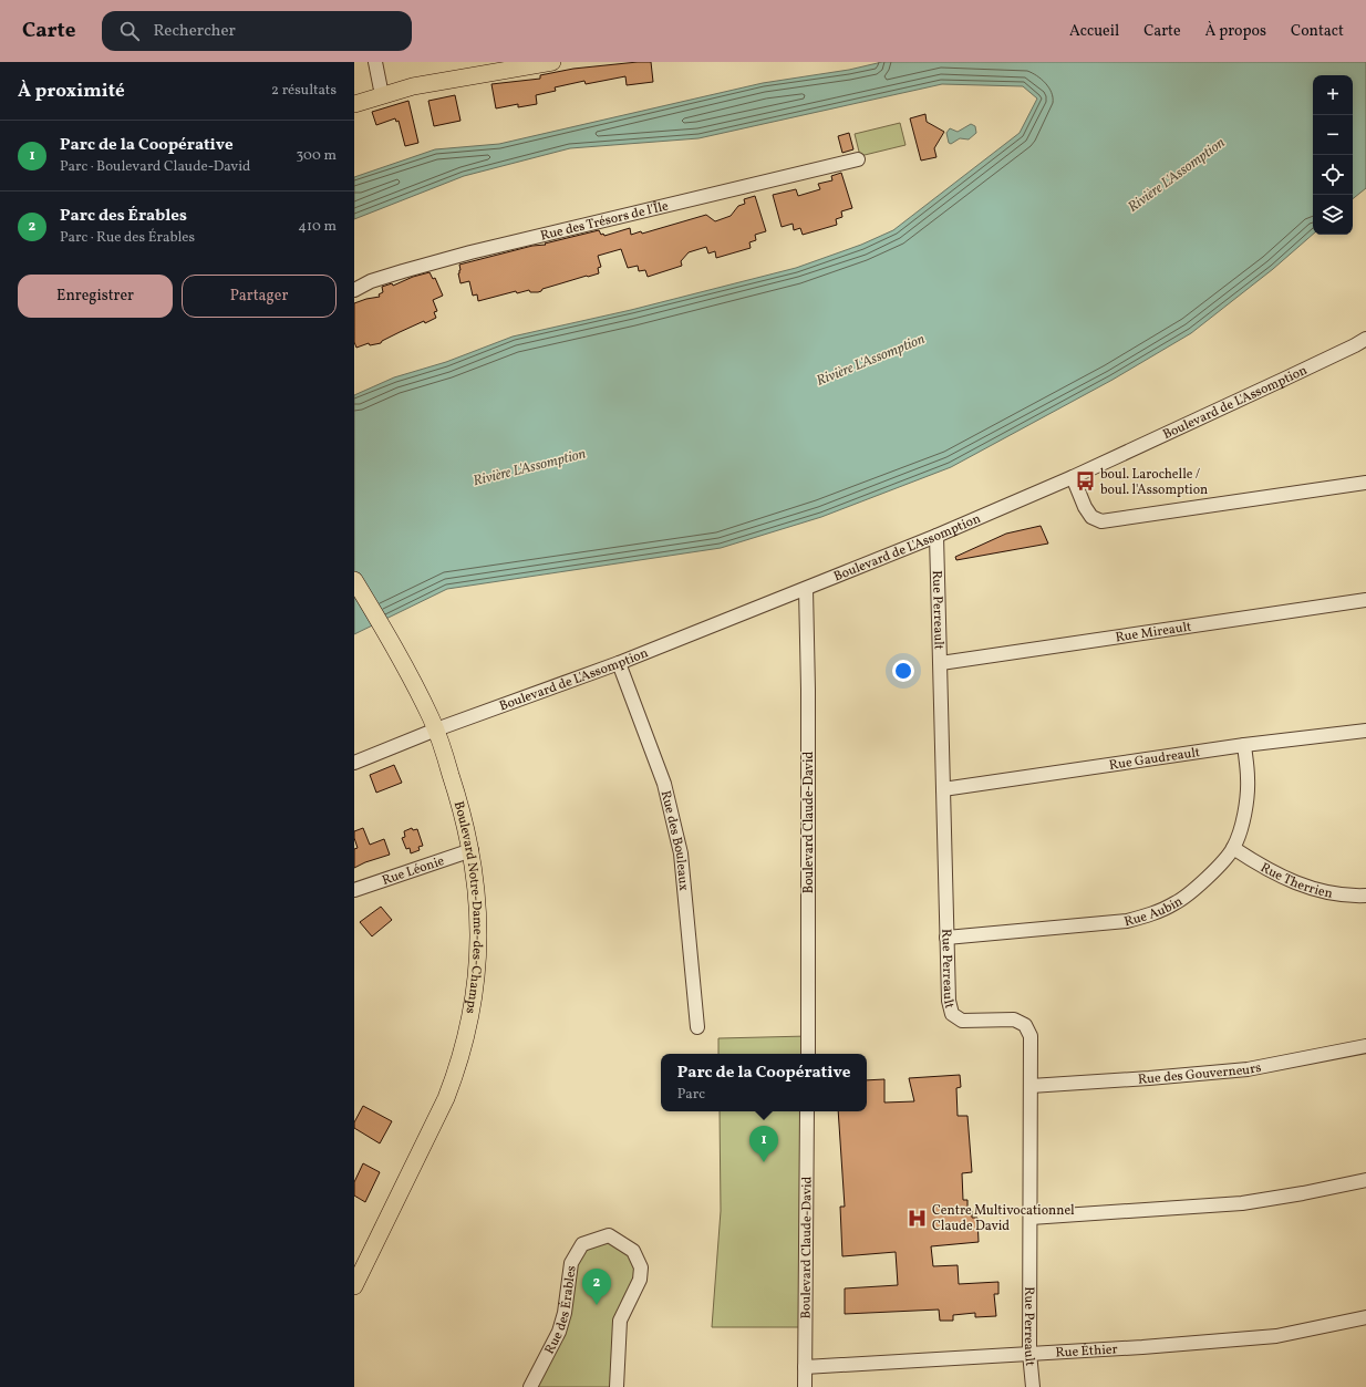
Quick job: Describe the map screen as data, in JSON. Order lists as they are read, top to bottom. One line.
{"streets":{"main road":["Boulevard Notre-Dame-des-Champs"],"street":["Rue des Trésors de l'Île","Boulevard de L'Assomption","Rue Perreault","Rue Mireault","Rue Gaudreault","Boulevard Claude-David","Rue des Bouleaux","Rue Léonie","Rue Therrien","Rue Aubin","Rue des Gouverneurs","Rue des Érables","Rue Éthier"]},"crossings":[["Boulevard de L'Assomption","Rue Perreault"],["Boulevard de L'Assomption","Boulevard Claude-David"],["Boulevard de L'Assomption","Rue des Bouleaux"],["Boulevard de L'Assomption","Boulevard Notre-Dame-des-Champs"],["Rue Perreault","Rue Mireault"],["Rue Perreault","Rue Gaudreault"],["Rue Perreault","Rue Aubin"],["Rue Perreault","Rue des Gouverneurs"],["Rue Perreault","Rue Éthier"],["Rue Gaudreault","Rue Aubin"],["Boulevard Claude-David","Rue Éthier"],["Rue Léonie","Boulevard Notre-Dame-des-Champs"],["Rue Therrien","Rue Aubin"]],"water":["Rivière L'Assomption"],"places":{"bus stop":["boul. Larochelle / boul. l'Assomption"],"hospital":["Centre Multivocationnel Claude David"]},"page":{"header":"Carte","search":"Rechercher","nav":["Accueil","Carte","À propos","Contact"],"heading":["À proximité","2 résultats"],"map_buttons":["+","−"],"list":[{"mark":"1","name":"Parc de la Coopérative","note":"Parc · Boulevard Claude-David","value":"300 m"},{"mark":"2","name":"Parc des Érables","note":"Parc · Rue des Érables","value":"410 m"}],"buttons":["Enregistrer","Partager"],"popup":["Parc de la Coopérative","Parc"],"pins":["1","2"]}}
